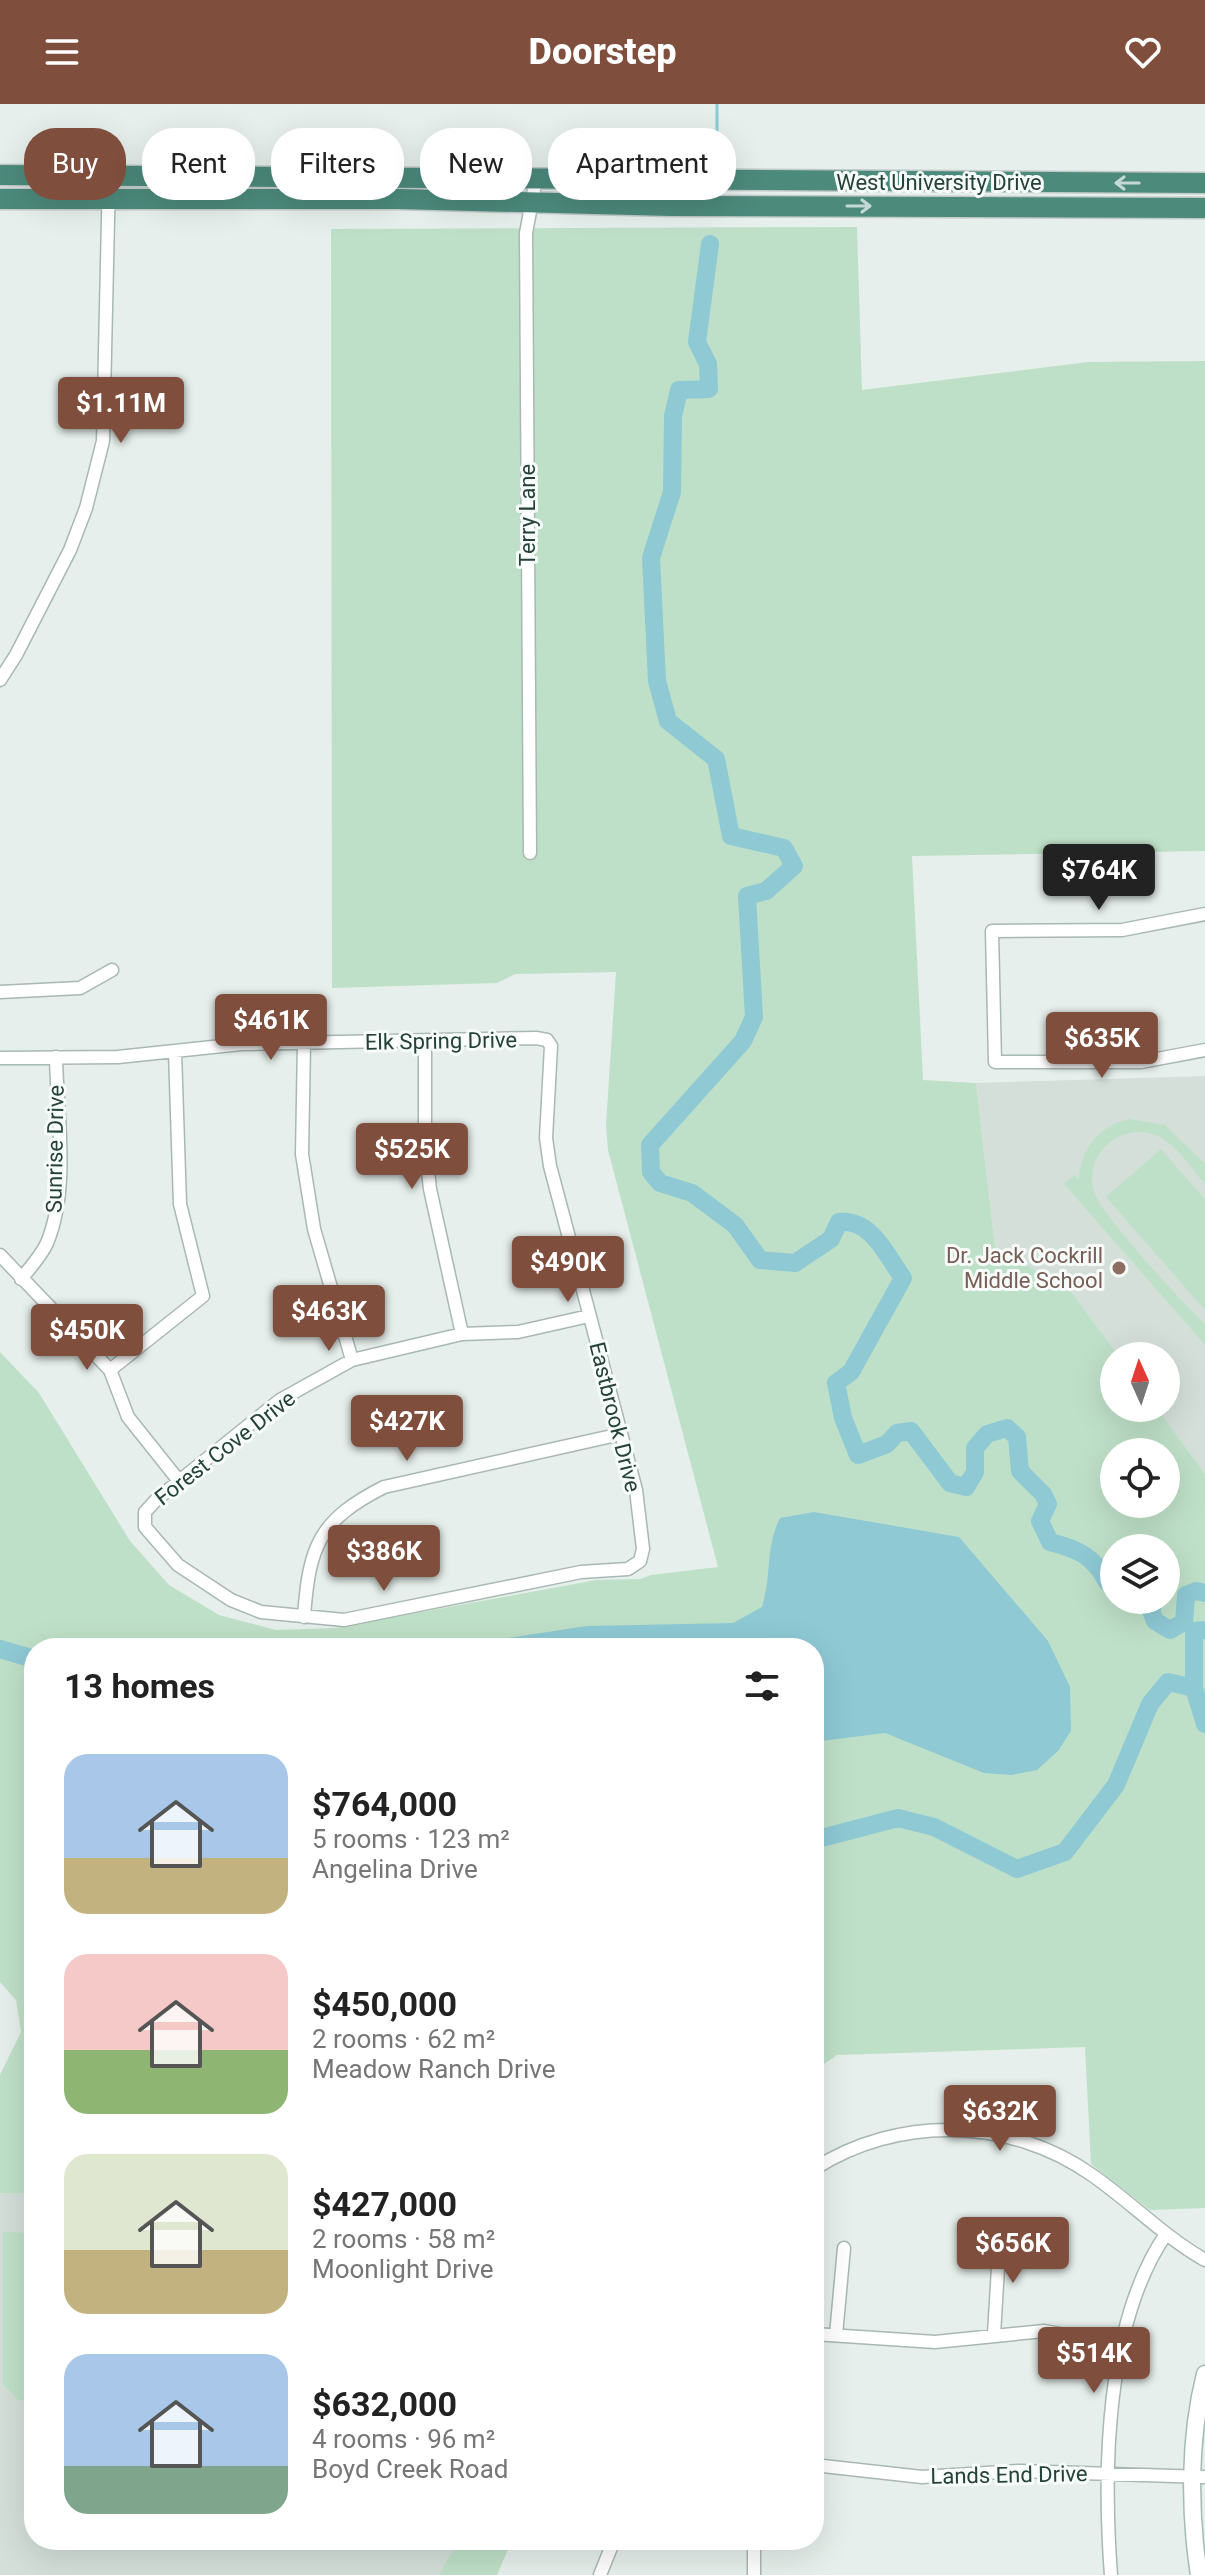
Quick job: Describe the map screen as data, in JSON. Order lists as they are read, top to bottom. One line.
{"streets":{"highway":["West University Drive"],"street":["Terry Lane","Elk Spring Drive","Sunrise Drive","Eastbrook Drive","Forest Cove Drive","Lands End Drive"]},"crossings":[["West University Drive","Terry Lane"],["Elk Spring Drive","Sunrise Drive"],["Elk Spring Drive","Eastbrook Drive"],["Eastbrook Drive","Forest Cove Drive"]],"places":["Dr. Jack Cockrill Middle School"],"north":"top","page":{"header":"Doorstep","chip":["Buy","Rent","Filters","New","Apartment"],"price":["$1.11M","$764K","$461K","$635K","$525K","$490K","$463K","$450K","$427K","$386K","$632K","$656K","$514K"],"heading":"13 homes","list":[{"name":"$764,000","note":"5 rooms · 123 m² · Angelina Drive"},{"name":"$450,000","note":"2 rooms · 62 m² · Meadow Ranch Drive"},{"name":"$427,000","note":"2 rooms · 58 m² · Moonlight Drive"},{"name":"$632,000","note":"4 rooms · 96 m² · Boyd Creek Road"}]}}
